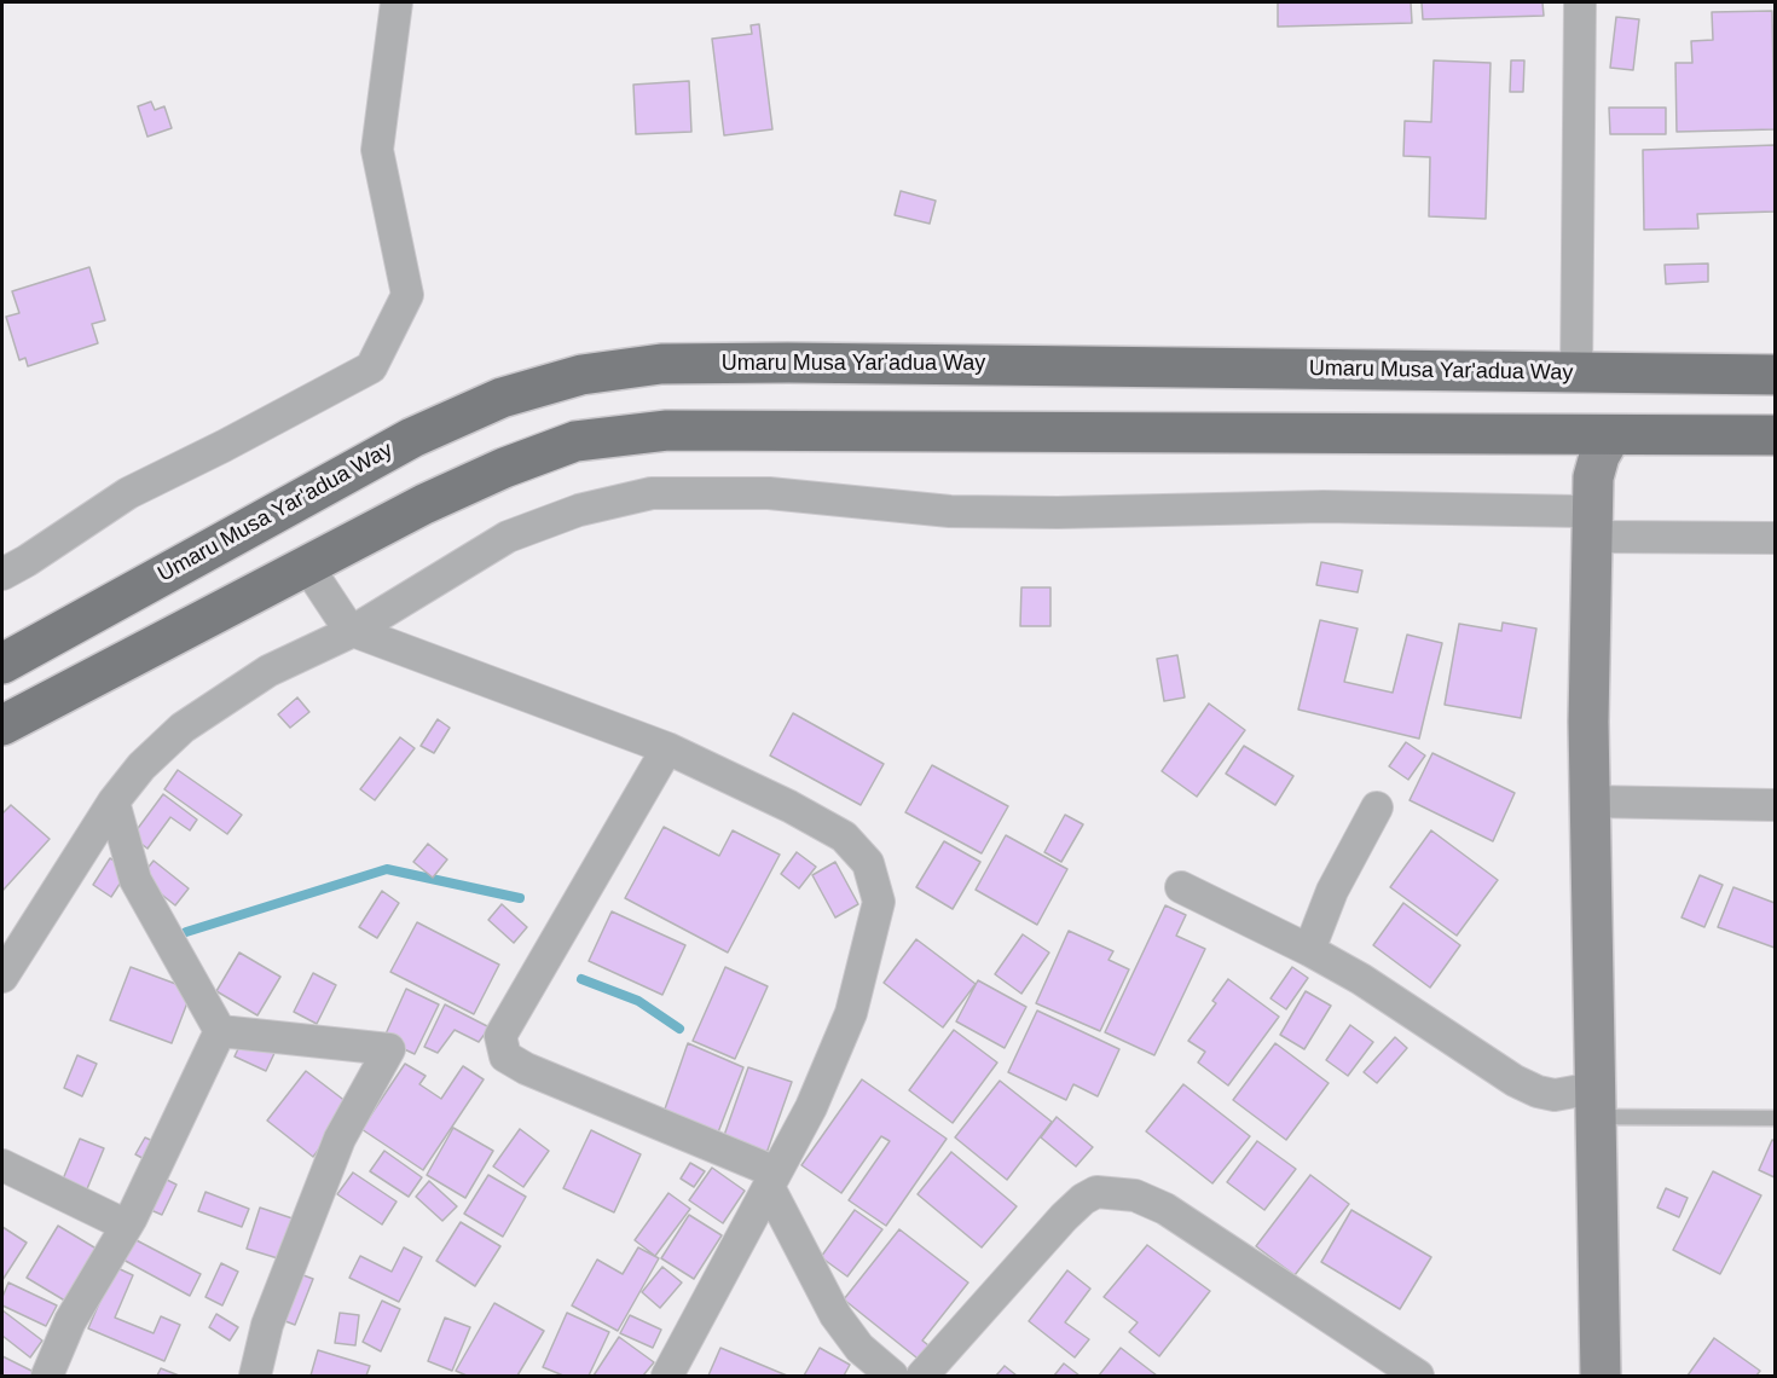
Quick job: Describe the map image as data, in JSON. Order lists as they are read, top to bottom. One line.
{"streets":{"main road":["Umaru Musa Yar'adua Way"]}}
